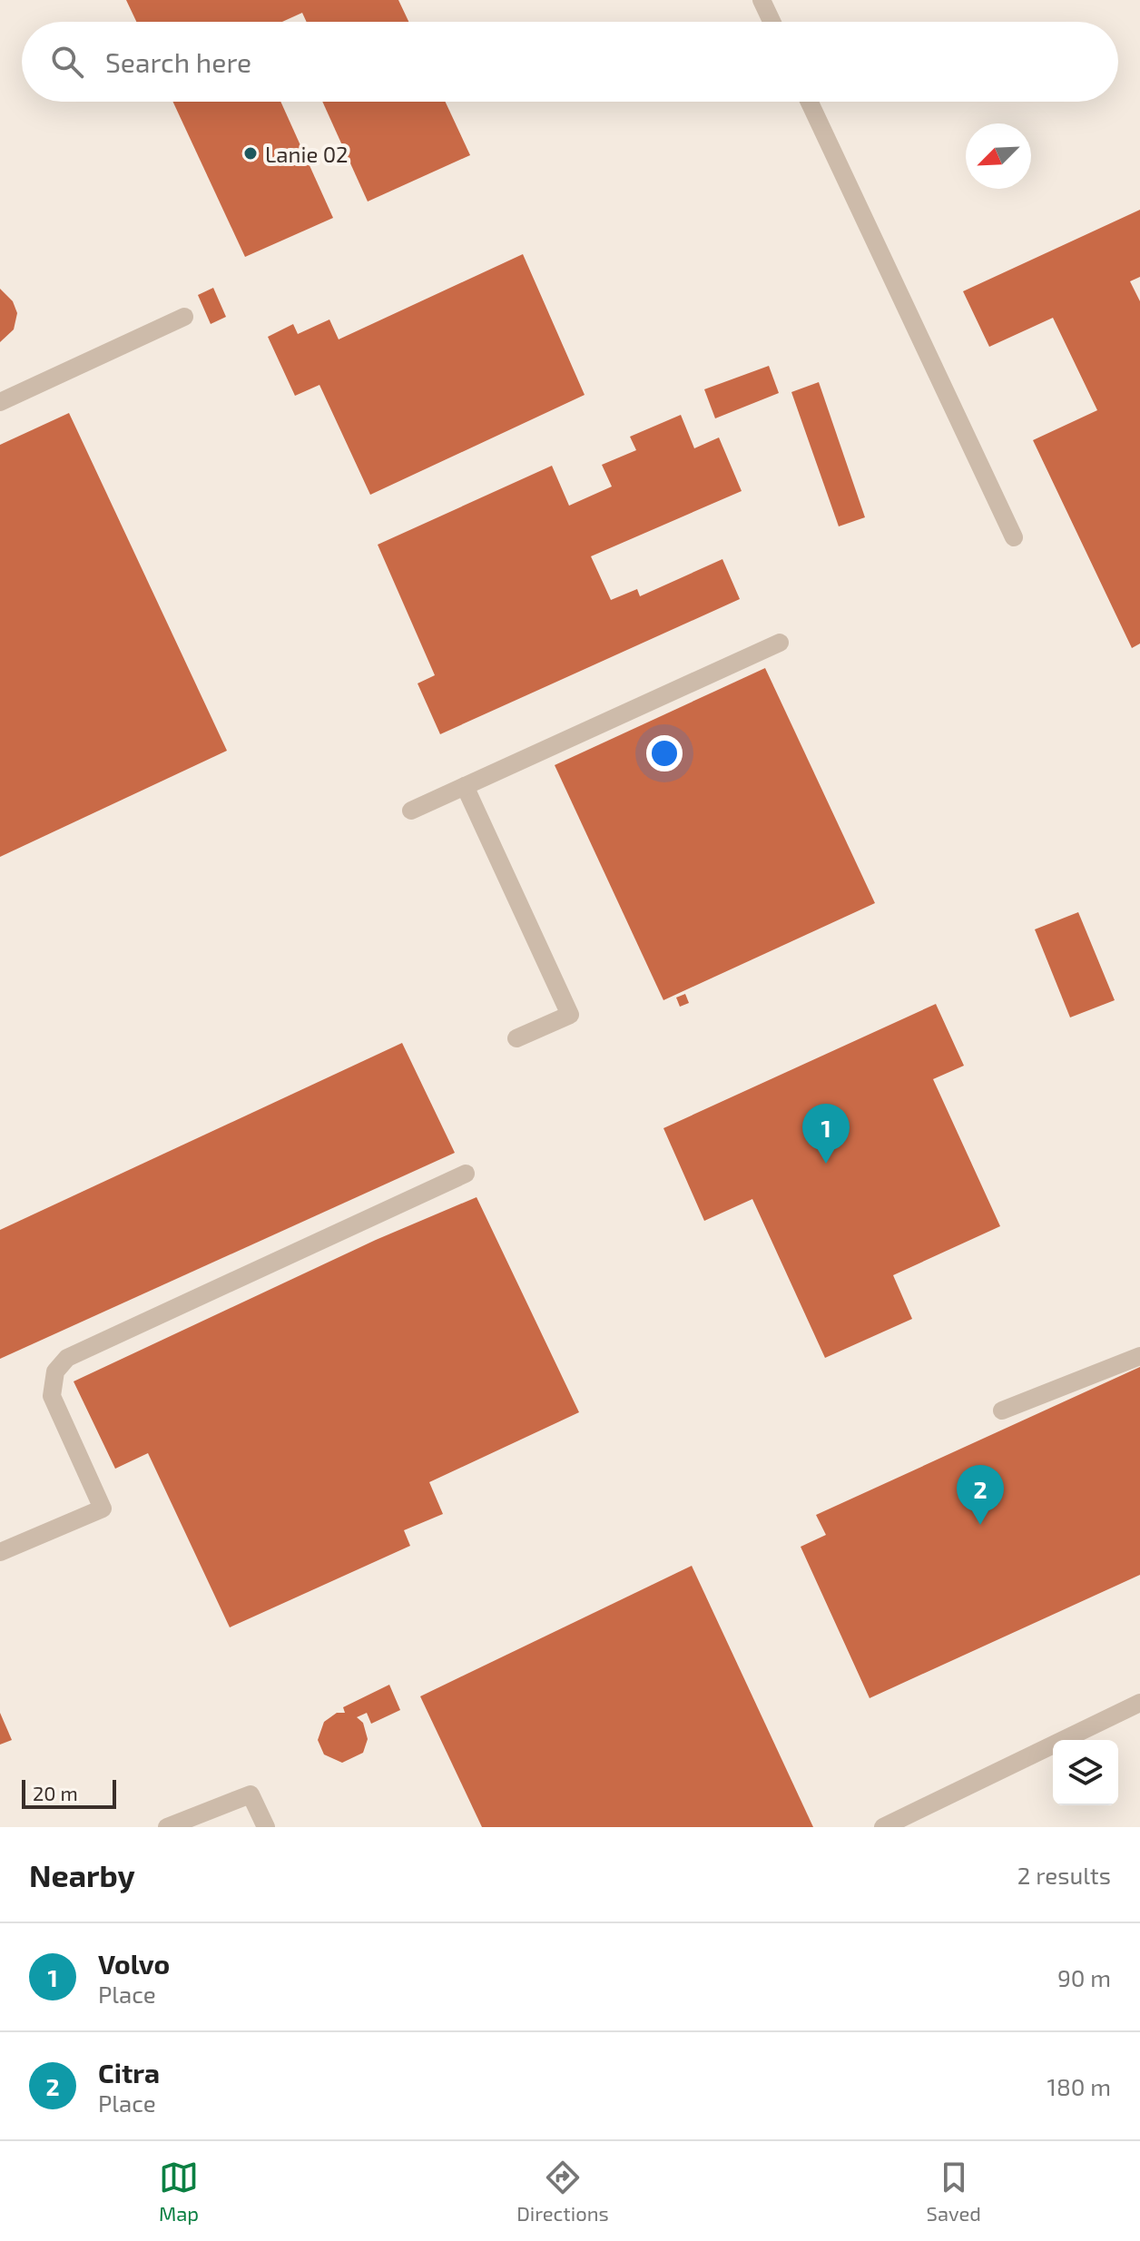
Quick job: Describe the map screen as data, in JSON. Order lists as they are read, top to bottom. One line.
{"places":["Lanie 02"],"scale_bar":"20 m","north":"bottom left","page":{"search":"Search here","pins":["1","2"],"scale":"20 m","heading":["Nearby","2 results"],"list":[{"mark":"1","name":"Volvo","note":"Place","value":"90 m"},{"mark":"2","name":"Citra","note":"Place","value":"180 m"}],"nav":["Map","Directions","Saved"]}}
